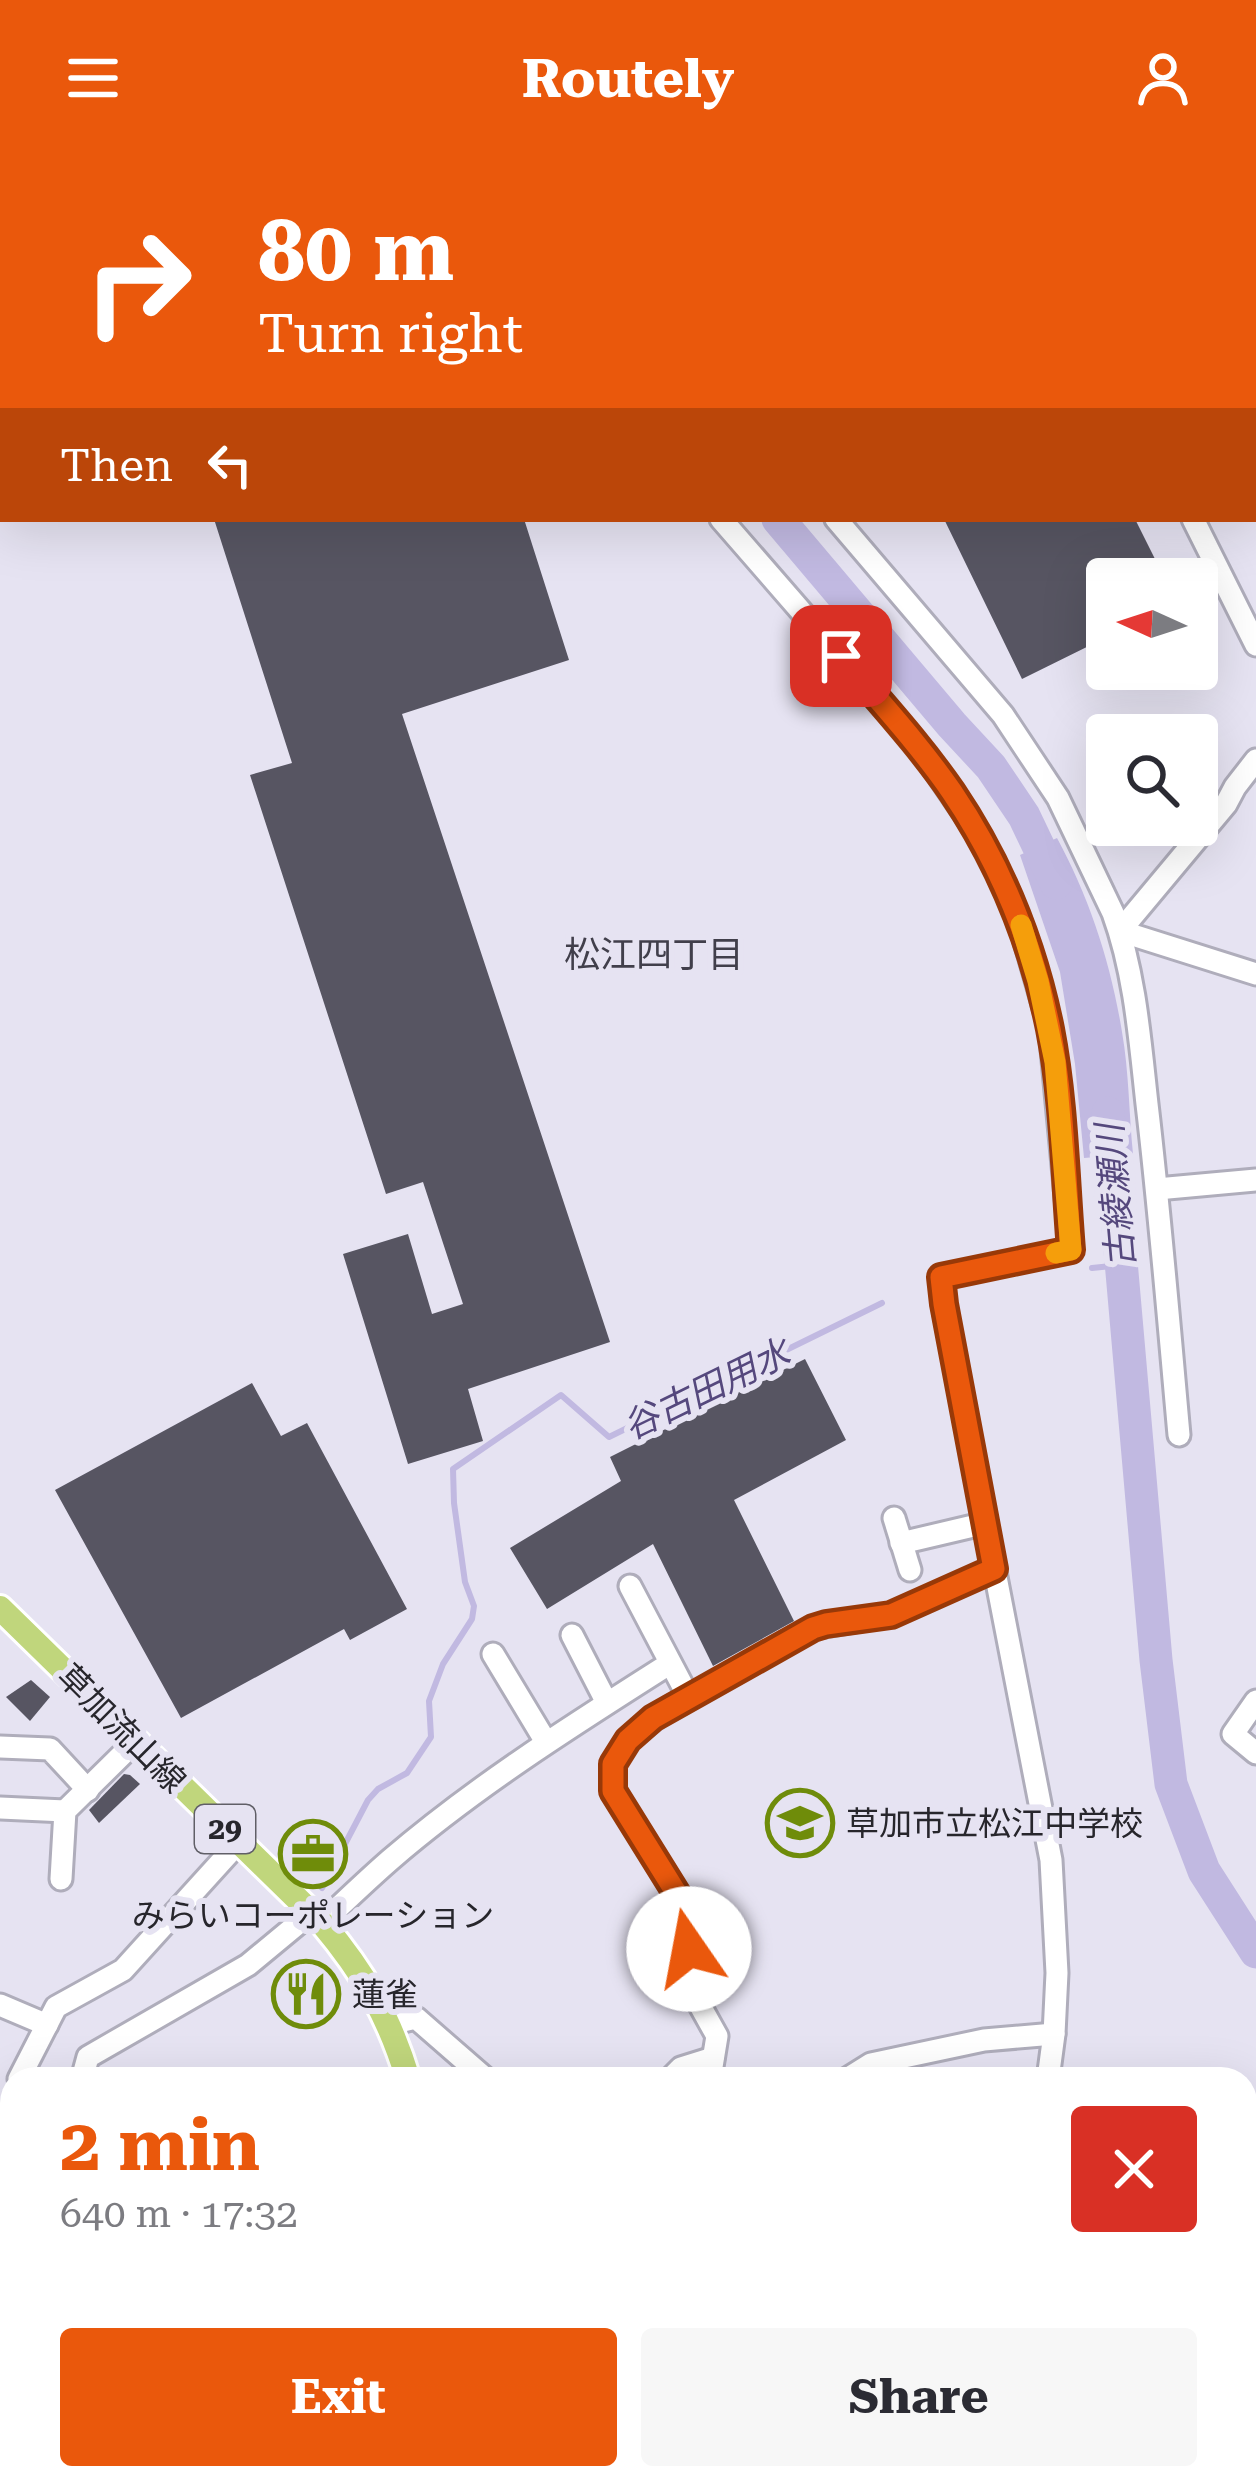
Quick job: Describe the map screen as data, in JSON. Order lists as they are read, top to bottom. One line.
{"streets":{"main road":["草加流山線","29"]},"districts":["松江四丁目"],"water":["古綾瀬川","谷古田用水"],"places":{"school or university":["草加市立松江中学校"],"office":["みらいコーポレーション"],"restaurant":["蓮雀"]},"north":"left","page":{"header":"Routely","turn":["80 m","Turn right"],"then":"Then","heading":["2 min","640 m · 17:32"],"buttons":["Exit","Share"]}}
